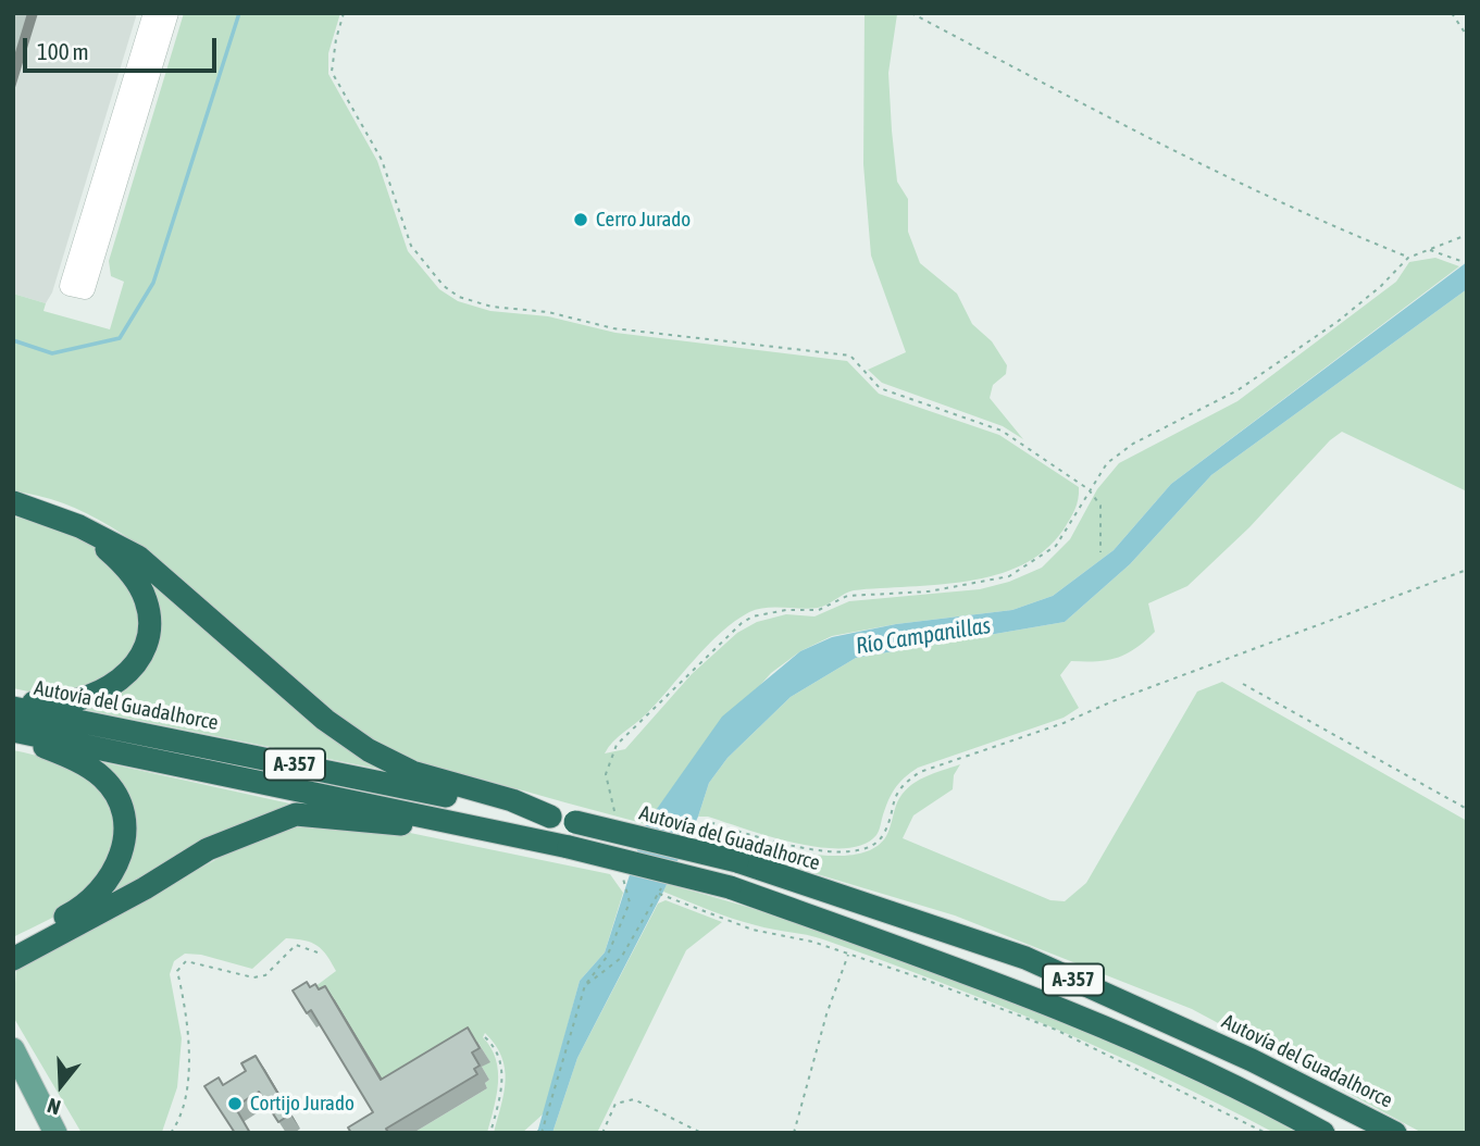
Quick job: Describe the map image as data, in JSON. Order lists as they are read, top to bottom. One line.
{"streets":{"highway":["Autovía del Guadalhorce","A-357"]},"water":["Río Campanillas"],"places":["Cerro Jurado","Cortijo Jurado"],"scale_bar":"100 m","north":"bottom"}
